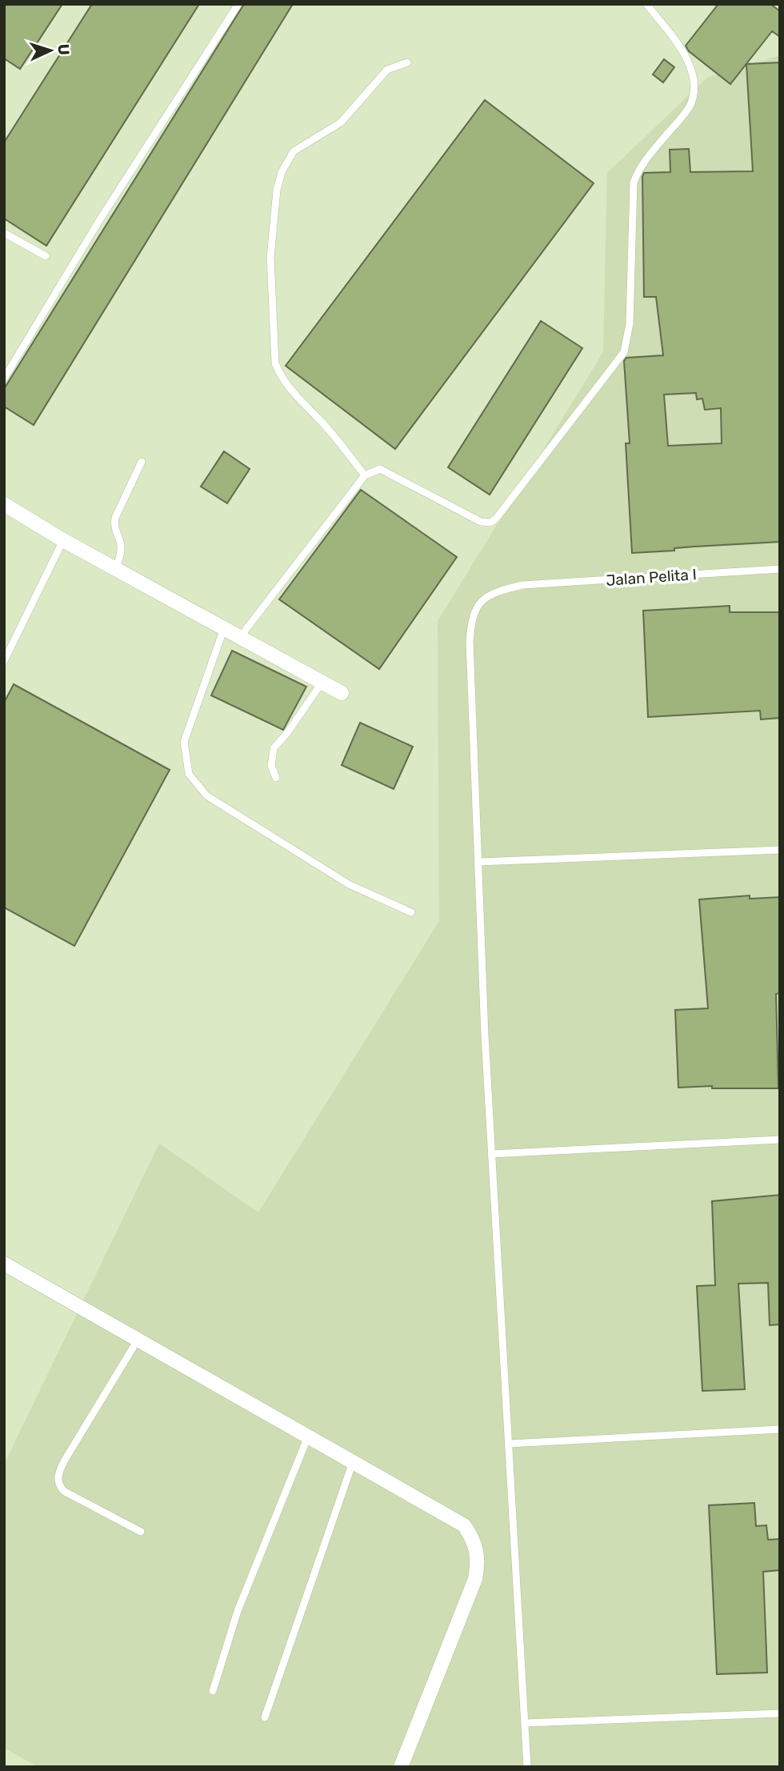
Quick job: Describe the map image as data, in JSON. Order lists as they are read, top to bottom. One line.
{"streets":{"lane":["Jalan Pelita I"]},"north":"right"}
